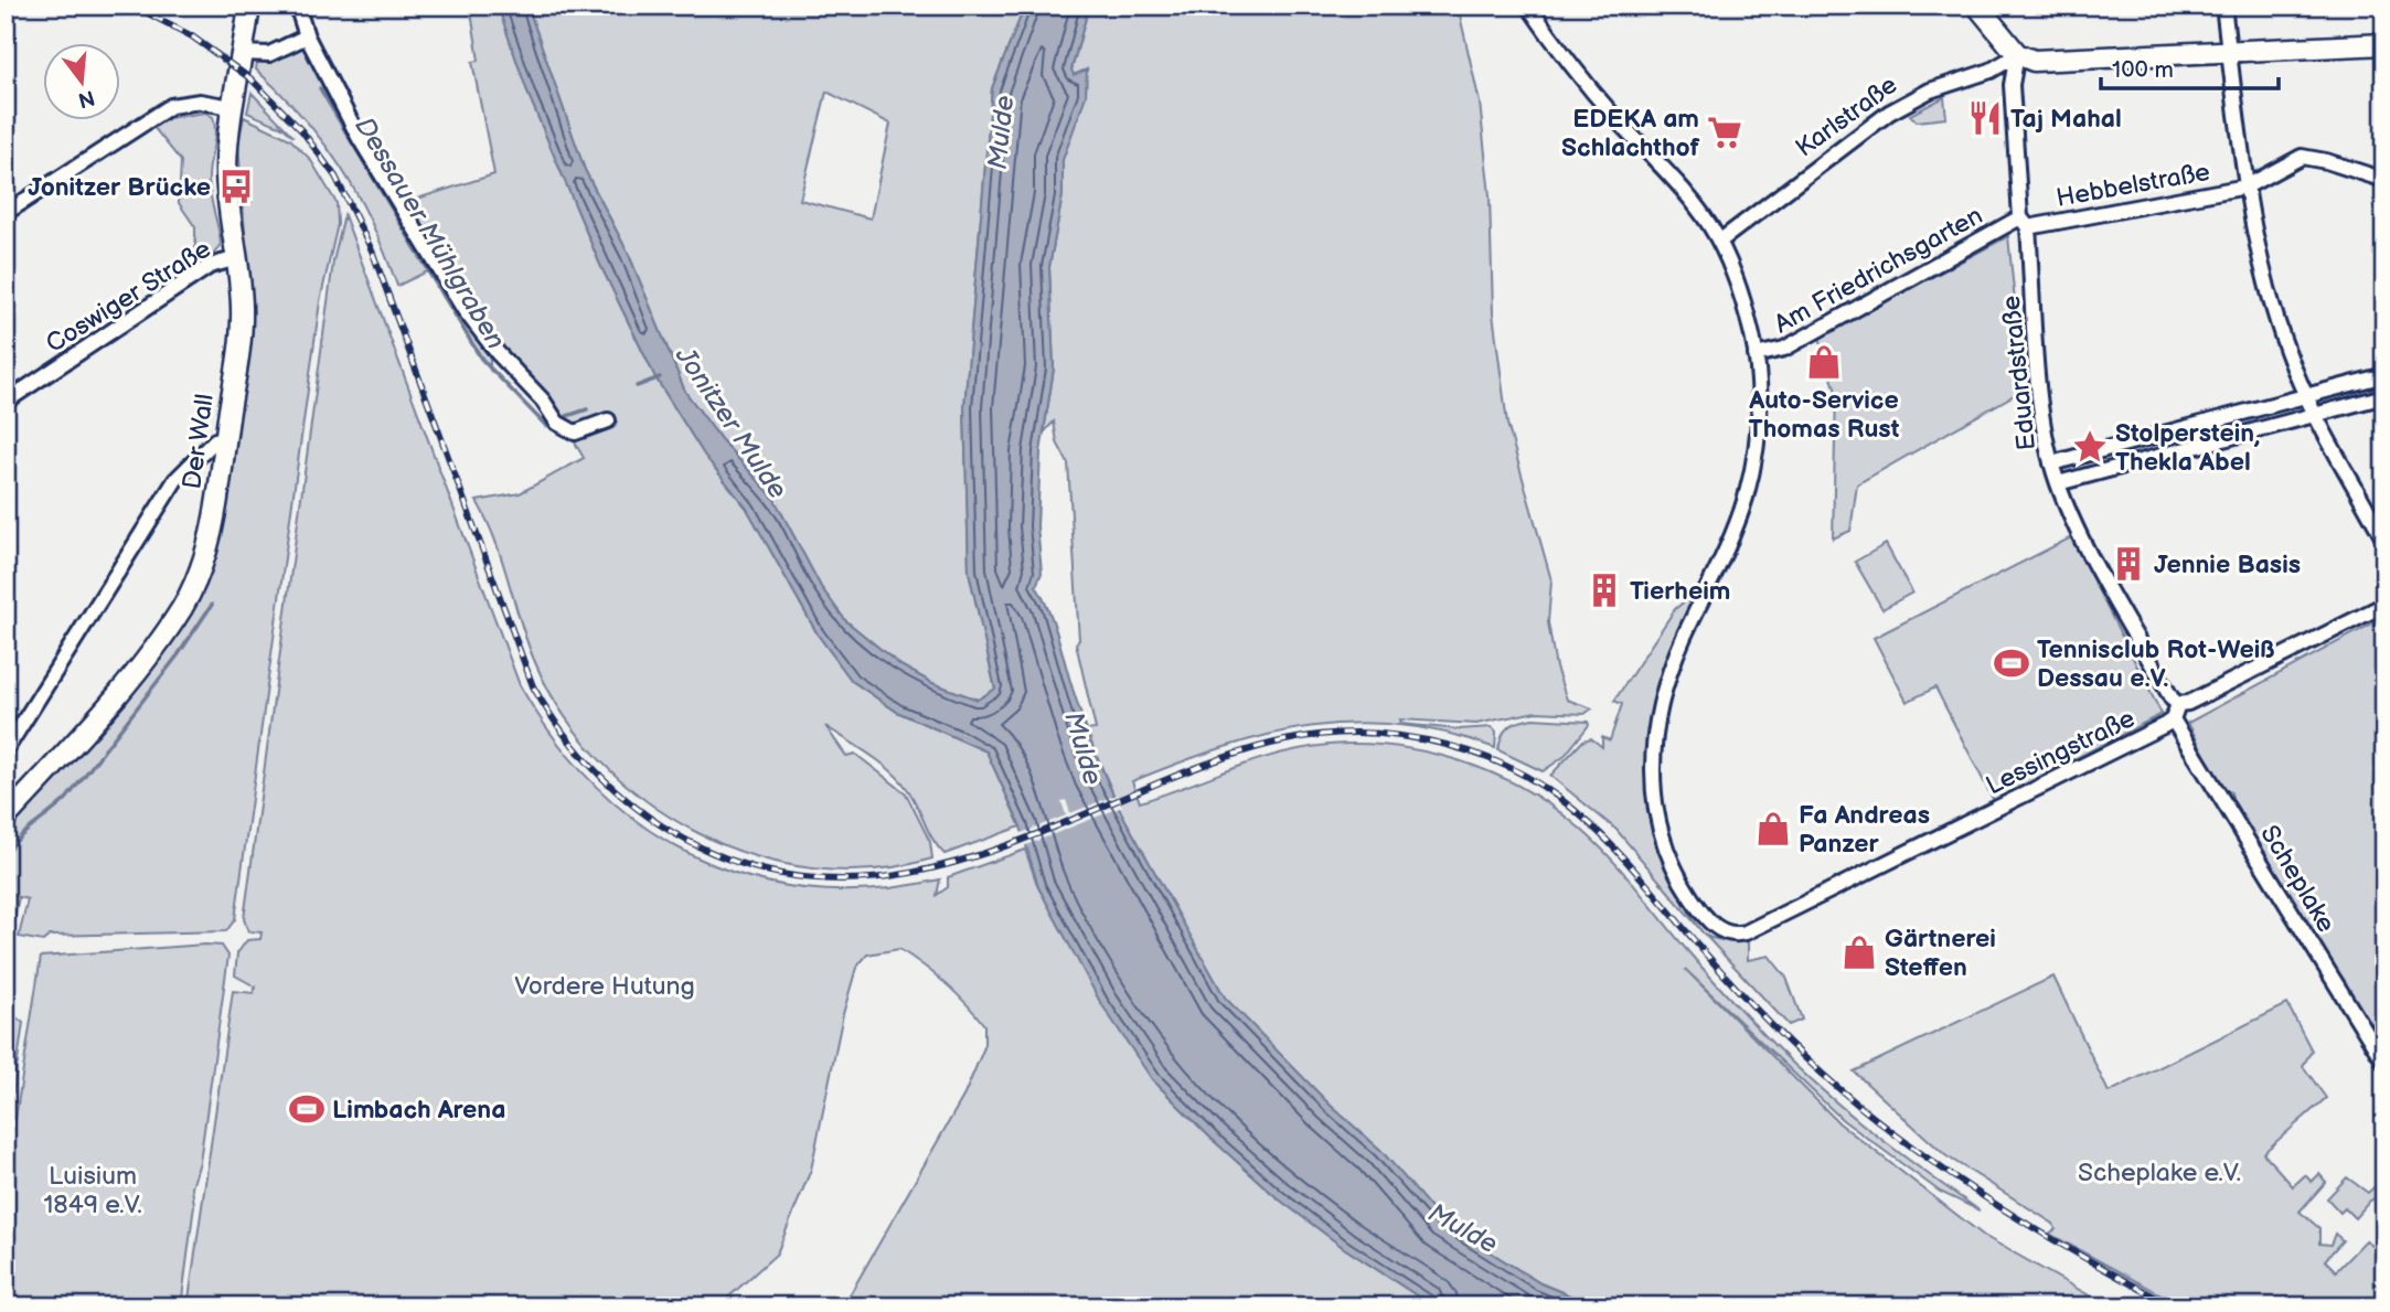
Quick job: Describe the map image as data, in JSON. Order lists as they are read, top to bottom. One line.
{"streets":{"main road":["Der Wall"],"street":["Karlstraße","Hebbelstraße","Am Friedrichsgarten","Coswiger Straße","Eduardstraße","Lessingstraße","Scheplake"]},"crossings":[["Karlstraße","Am Friedrichsgarten"],["Karlstraße","Eduardstraße"],["Hebbelstraße","Am Friedrichsgarten"],["Hebbelstraße","Eduardstraße"],["Am Friedrichsgarten","Eduardstraße"],["Am Friedrichsgarten","Lessingstraße"],["Coswiger Straße","Der Wall"],["Eduardstraße","Lessingstraße"],["Lessingstraße","Scheplake"]],"water":["Mulde","Dessauer Mühlgraben","Jonitzer Mulde"],"parks":["Vordere Hutung","Scheplake e.V.","Luisium 1849 e.V."],"places":{"restaurant":["Taj Mahal"],"supermarket":["EDEKA am Schlachthof"],"bus stop":["Jonitzer Brücke"],"shop":["Auto-Service Thomas Rust","Fa Andreas Panzer","Gärtnerei Steffen"],"place":["Stolperstein, Thekla Abel"],"building":["Jennie Basis","Tierheim"],"sports":["Tennisclub Rot-Weiß Dessau e.V.","Limbach Arena"]},"scale_bar":"100 m","north":"bottom"}
